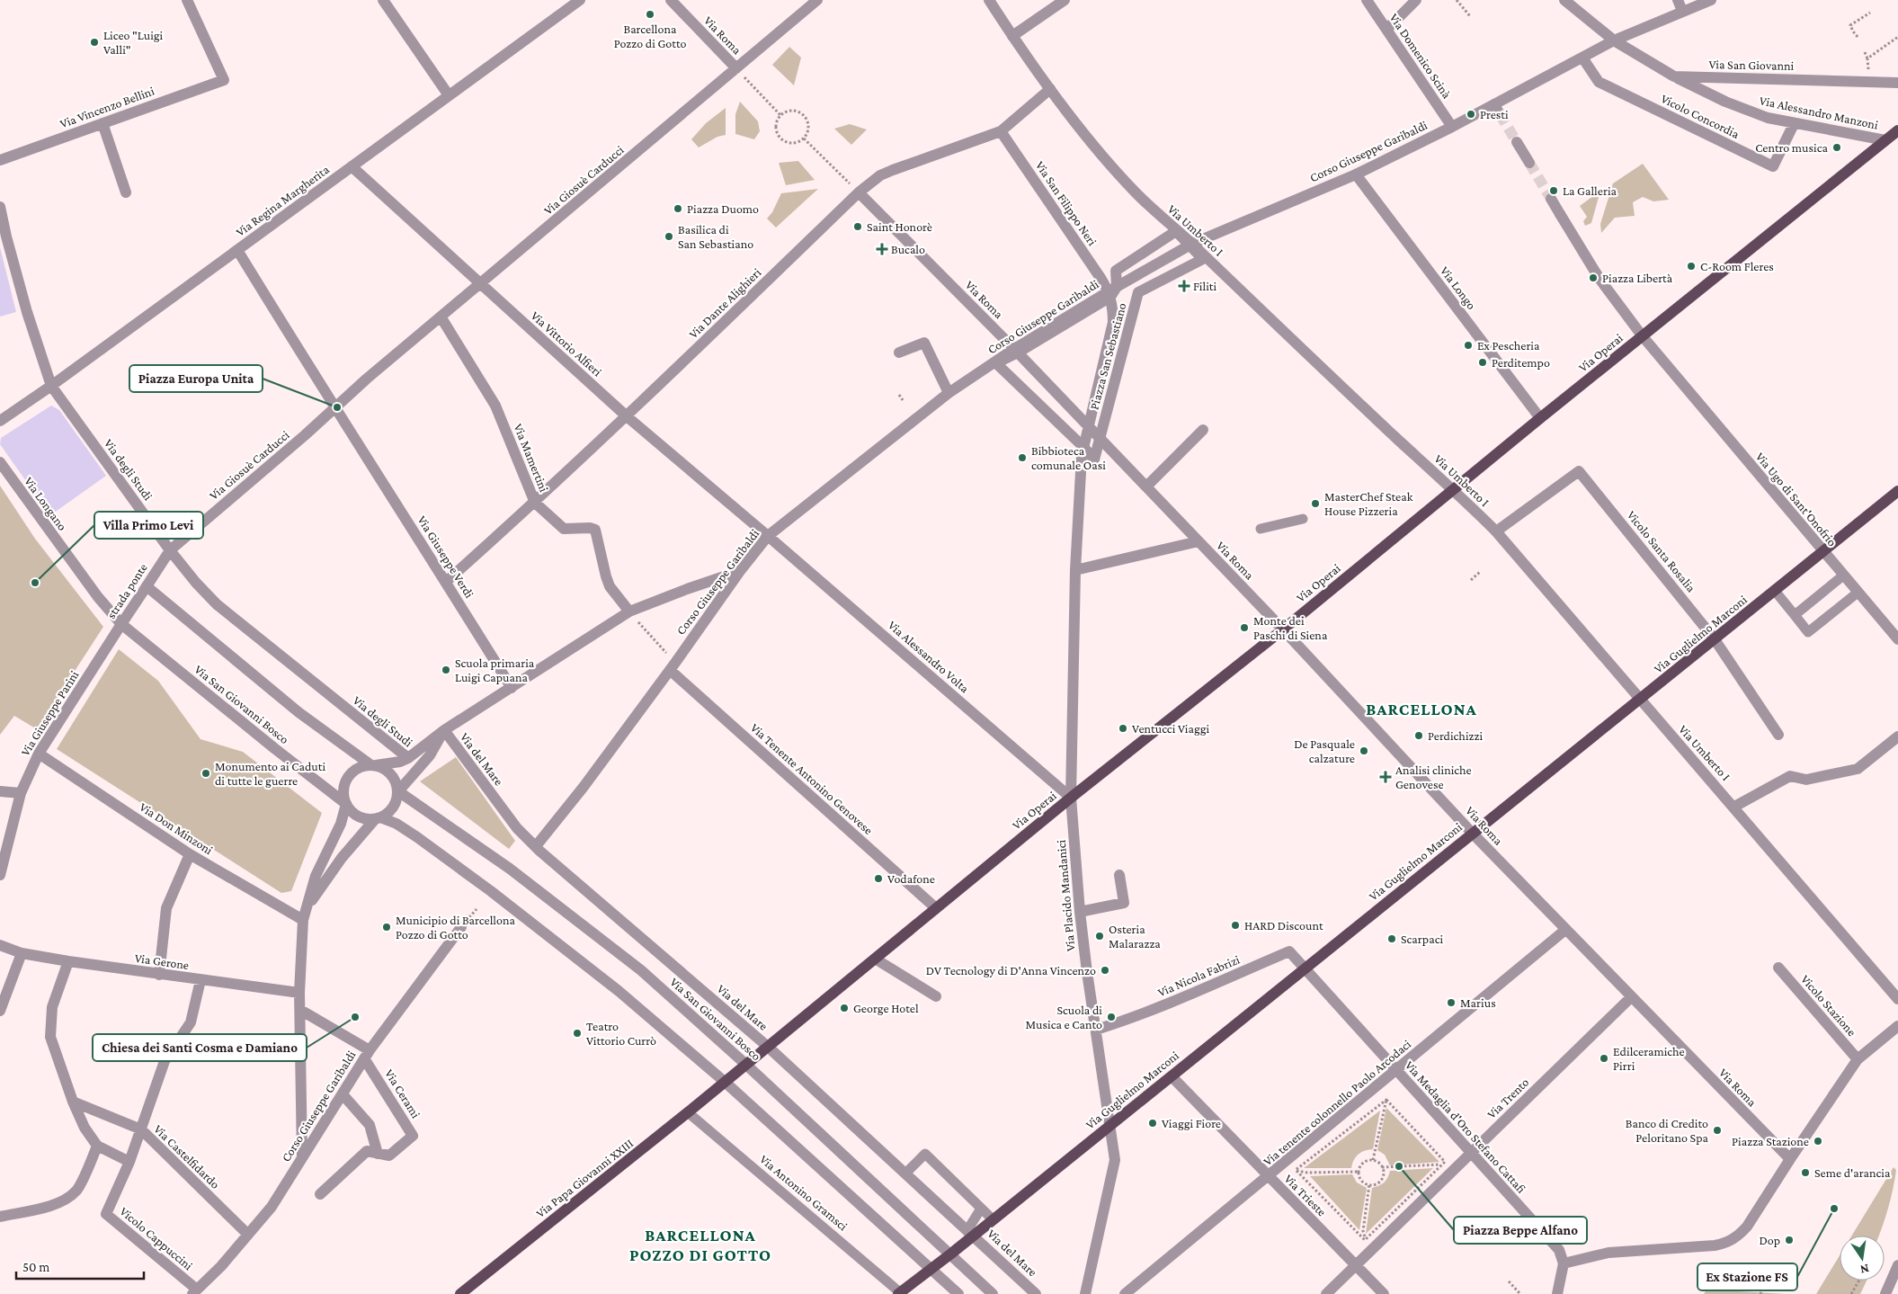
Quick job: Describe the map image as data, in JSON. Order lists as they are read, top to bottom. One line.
{"streets":{"main road":["Via Operai","Via Guglielmo Marconi","Via Papa Giovanni XXIII"],"street":["Via Roma","Via Domenico Scinà","Via San Giovanni","Via Vincenzo Bellini","Via Alessandro Manzoni","Vicolo Concordia","Corso Giuseppe Garibaldi","Via Giosuè Carducci","Via Regina Margherita","Via San Filippo Neri","Via Umberto I","Via Longo","Via Dante Alighieri","Via Vittorio Alfieri","Piazza San Sebastiano","Via Mamertini","Via degli Studi","Via Ugo di Sant'Onofrio","Via Longano","Vicolo Santa Rosalia","Via Giuseppe Verdi","strada ponte","Via Alessandro Volta","Via San Giovanni Bosco","Via Giuseppe Parini","Via del Mare","Via Tenente Antonino Genovese","Via Don Minzoni","Via Placido Mandanici","Via Gerone","Via Nicola Fabrizi","Vicolo Stazione","Via Cerami","Via Trento","Via tenente colonnello Paolo Arcodaci","Via Medaglia d'Oro Stefano Cattafi","Via Castelfidardo","Via Trieste","Vicolo Cappuccini"],"lane":["Via Antonino Gramsci"]},"crossings":[["Via Roma","Corso Giuseppe Garibaldi"],["Via Roma","Via Giosuè Carducci"],["Via Roma","Via Dante Alighieri"],["Via Roma","Via Operai"],["Via Roma","Piazza San Sebastiano"],["Via Roma","Via Guglielmo Marconi"],["Via Roma","Via Trento"],["Via Roma","Via tenente colonnello Paolo Arcodaci"],["Via Domenico Scinà","Corso Giuseppe Garibaldi"],["Via San Giovanni","Via Alessandro Manzoni"],["Via San Giovanni","Corso Giuseppe Garibaldi"],["Via Alessandro Manzoni","Vicolo Concordia"],["Via Alessandro Manzoni","Via Operai"],["Vicolo Concordia","Corso Giuseppe Garibaldi"],["Corso Giuseppe Garibaldi","Via San Filippo Neri"],["Corso Giuseppe Garibaldi","Via Umberto I"],["Corso Giuseppe Garibaldi","Via Longo"],["Corso Giuseppe Garibaldi","Via Vittorio Alfieri"],["Corso Giuseppe Garibaldi","Piazza San Sebastiano"],["Corso Giuseppe Garibaldi","Via Alessandro Volta"],["Corso Giuseppe Garibaldi","Via del Mare"],["Corso Giuseppe Garibaldi","Via Tenente Antonino Genovese"],["Corso Giuseppe Garibaldi","Via Cerami"],["Corso Giuseppe Garibaldi","Via Castelfidardo"],["Corso Giuseppe Garibaldi","Vicolo Cappuccini"],["Via Giosuè Carducci","Via Vittorio Alfieri"],["Via Giosuè Carducci","Via Mamertini"],["Via Giosuè Carducci","Via degli Studi"],["Via Giosuè Carducci","Via Giuseppe Verdi"],["Via Giosuè Carducci","strada ponte"],["Via Regina Margherita","Via Vittorio Alfieri"],["Via Regina Margherita","Via degli Studi"],["Via Regina Margherita","Via Giuseppe Verdi"],["Via San Filippo Neri","Via Dante Alighieri"],["Via San Filippo Neri","Piazza San Sebastiano"],["Via Umberto I","Via Dante Alighieri"],["Via Umberto I","Via Operai"],["Via Umberto I","Piazza San Sebastiano"],["Via Umberto I","Vicolo Santa Rosalia"],["Via Umberto I","Via Guglielmo Marconi"],["Via Longo","Via Operai"],["Via Dante Alighieri","Via Vittorio Alfieri"],["Via Dante Alighieri","Via Mamertini"],["Via Dante Alighieri","Via Giuseppe Verdi"],["Via Vittorio Alfieri","Via Alessandro Volta"],["Via Operai","Via Ugo di Sant'Onofrio"],["Via Operai","Via Alessandro Volta"],["Via Operai","Via San Giovanni Bosco"],["Via Operai","Via del Mare"],["Via Operai","Via Tenente Antonino Genovese"],["Via Operai","Via Placido Mandanici"],["Via Operai","Via Papa Giovanni XXIII"],["Piazza San Sebastiano","Via Placido Mandanici"],["Via degli Studi","strada ponte"],["Via Ugo di Sant'Onofrio","Via Guglielmo Marconi"],["Via Longano","strada ponte"],["Via Longano","Via San Giovanni Bosco"],["Vicolo Santa Rosalia","Via Guglielmo Marconi"],["strada ponte","Via San Giovanni Bosco"],["strada ponte","Via Giuseppe Parini"],["Via Guglielmo Marconi","Via San Giovanni Bosco"],["Via Guglielmo Marconi","Via del Mare"],["Via Guglielmo Marconi","Via Placido Mandanici"],["Via Guglielmo Marconi","Via Nicola Fabrizi"],["Via Guglielmo Marconi","Via Medaglia d'Oro Stefano Cattafi"],["Via Guglielmo Marconi","Via Antonino Gramsci"],["Via Guglielmo Marconi","Via Trieste"],["Via Alessandro Volta","Via Placido Mandanici"],["Via San Giovanni Bosco","Via Papa Giovanni XXIII"],["Via Giuseppe Parini","Via Don Minzoni"],["Via Placido Mandanici","Via Nicola Fabrizi"],["Via Gerone","Vicolo Cappuccini"],["Via Nicola Fabrizi","Via Medaglia d'Oro Stefano Cattafi"],["Via Trento","Via Medaglia d'Oro Stefano Cattafi"],["Via Trento","Via Trieste"],["Via tenente colonnello Paolo Arcodaci","Via Medaglia d'Oro Stefano Cattafi"],["Via tenente colonnello Paolo Arcodaci","Via Trieste"],["Via Castelfidardo","Vicolo Cappuccini"],["Via Papa Giovanni XXIII","Via Antonino Gramsci"]],"districts":["BARCELLONA","BARCELLONA POZZO DI GOTTO"],"places":{"other":["Barcellona Pozzo di Gotto","Liceo \"Luigi Valli\"","Presti","Centro musica","La Galleria","Piazza Duomo","Saint Honorè","Basilica di San Sebastiano","C-Room Fleres","Piazza Libertà","Ex Pescheria","Perditempo","Piazza Europa Unita","Bibbioteca comunale Oasi","MasterChef Steak House Pizzeria","Villa Primo Levi","Monte dei Paschi di Siena","Scuola primaria Luigi Capuana","Ventucci Viaggi","Perdichizzi","De Pasquale calzature","Monumento ai Caduti di tutte le guerre","Vodafone","HARD Discount","Municipio di Barcellona Pozzo di Gotto","Osteria Malarazza","Scarpaci","DV Tecnology di D'Anna Vincenzo","Marius","George Hotel","Chiesa dei Santi Cosma e Damiano","Scuola di Musica e Canto","Teatro Vittorio Currò","Edilceramiche Pirri","Viaggi Fiore","Banco di Credito Peloritano Spa","Piazza Stazione","Piazza Beppe Alfano","Seme d'arancia","Ex Stazione FS","Dop"],"health":["Bucalo","Filiti","Analisi cliniche Genovese"]},"scale_bar":"50 m","north":"bottom"}
